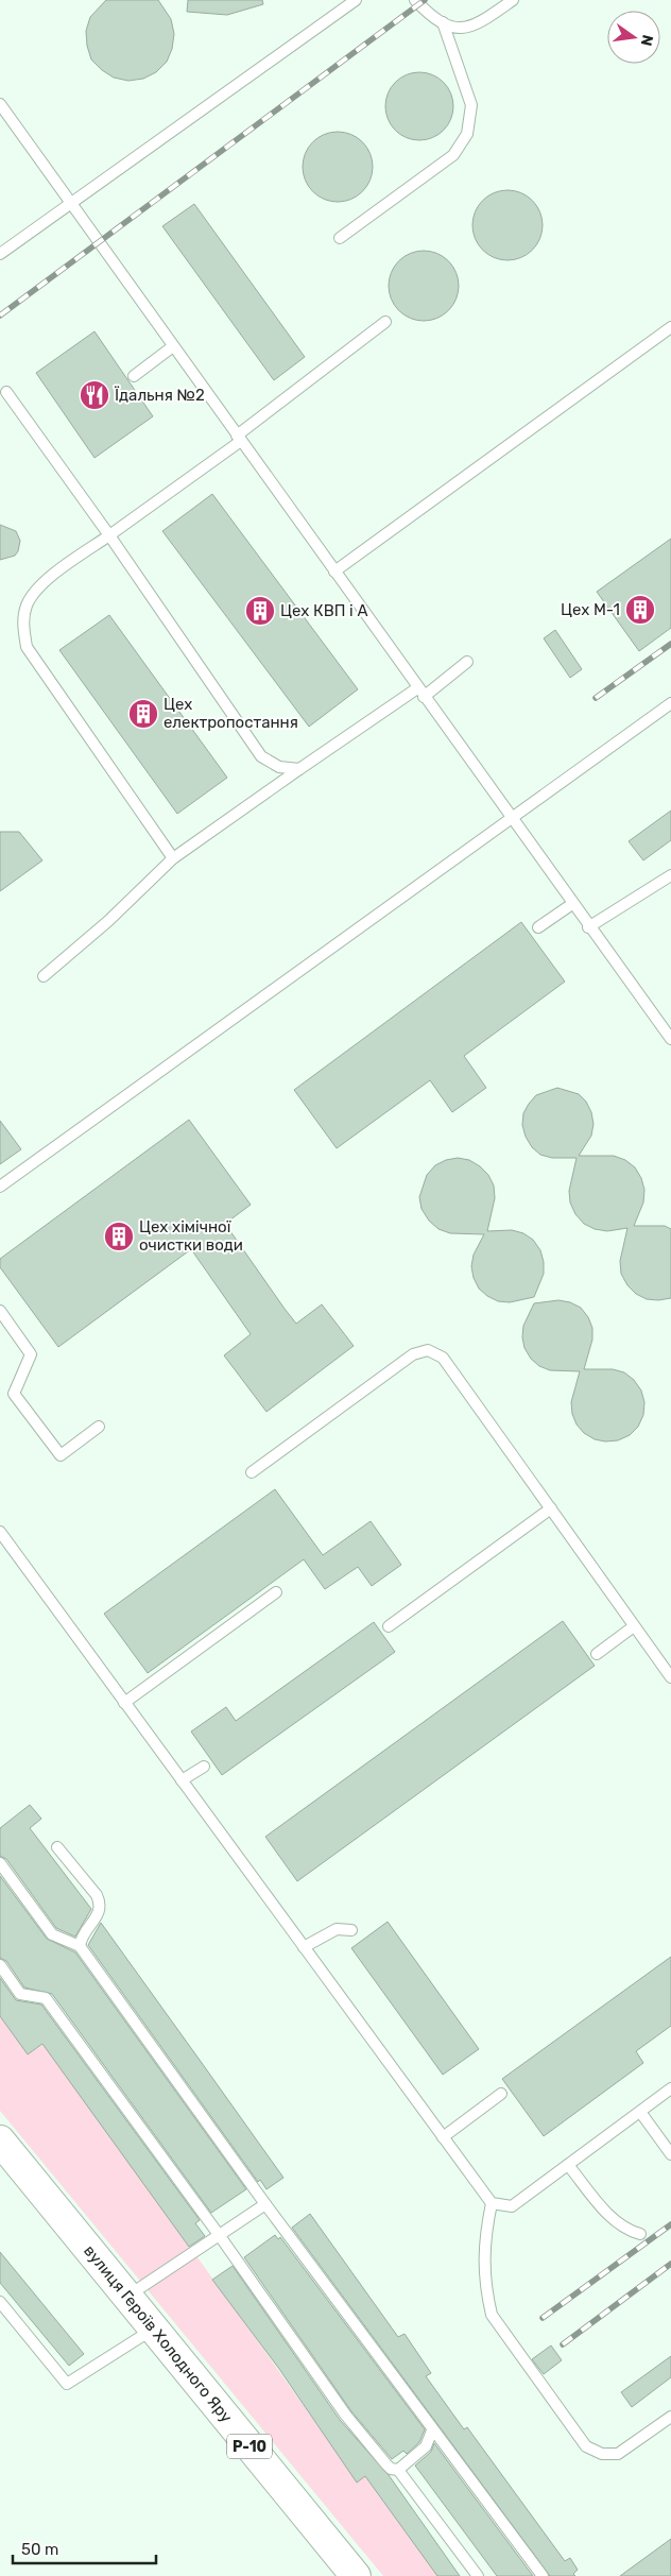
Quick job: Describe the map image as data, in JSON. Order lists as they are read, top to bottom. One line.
{"streets":{"main road":["вулиця Героїв Холодного Яру","Р-10"]},"places":{"restaurant":["Їдальня №2"],"building":["Цех М-1","Цех КВП і А","Цех електропостання","Цех хімічної очистки води"]},"scale_bar":"50 m","north":"right"}
